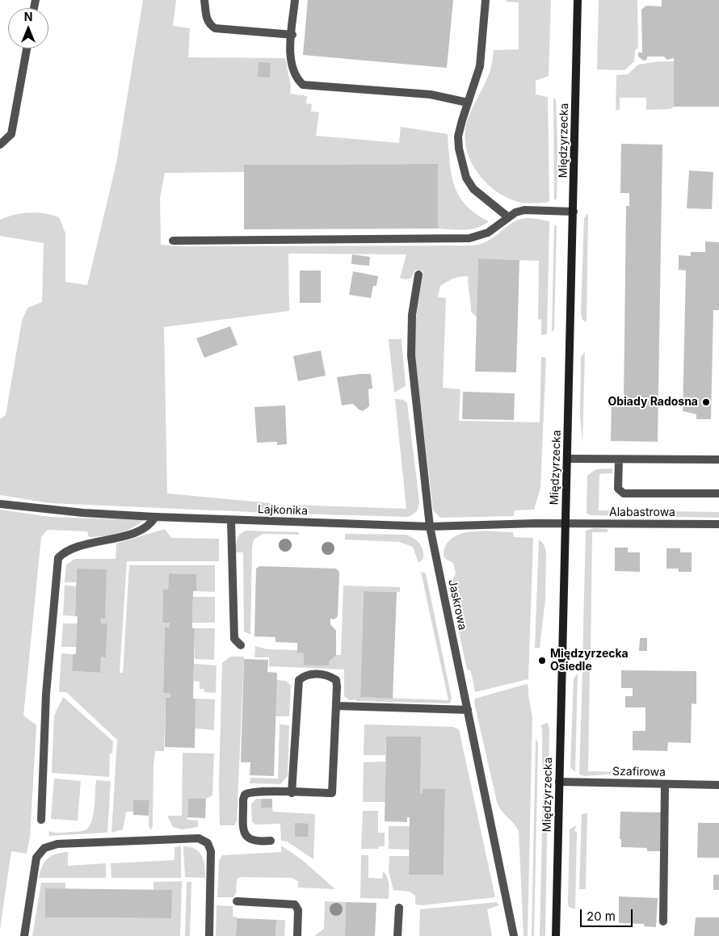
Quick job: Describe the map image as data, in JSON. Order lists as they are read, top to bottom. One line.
{"streets":{"main road":["Międzyrzecka"],"street":["Lajkonika","Alabastrowa","Jaskrowa","Szafirowa"]},"crossings":[["Międzyrzecka","Lajkonika"],["Międzyrzecka","Alabastrowa"],["Międzyrzecka","Szafirowa"],["Lajkonika","Alabastrowa"],["Lajkonika","Jaskrowa"]],"places":["Obiady Radosna","Międzyrzecka Osiedle"],"scale_bar":"20 m","north":"top"}
